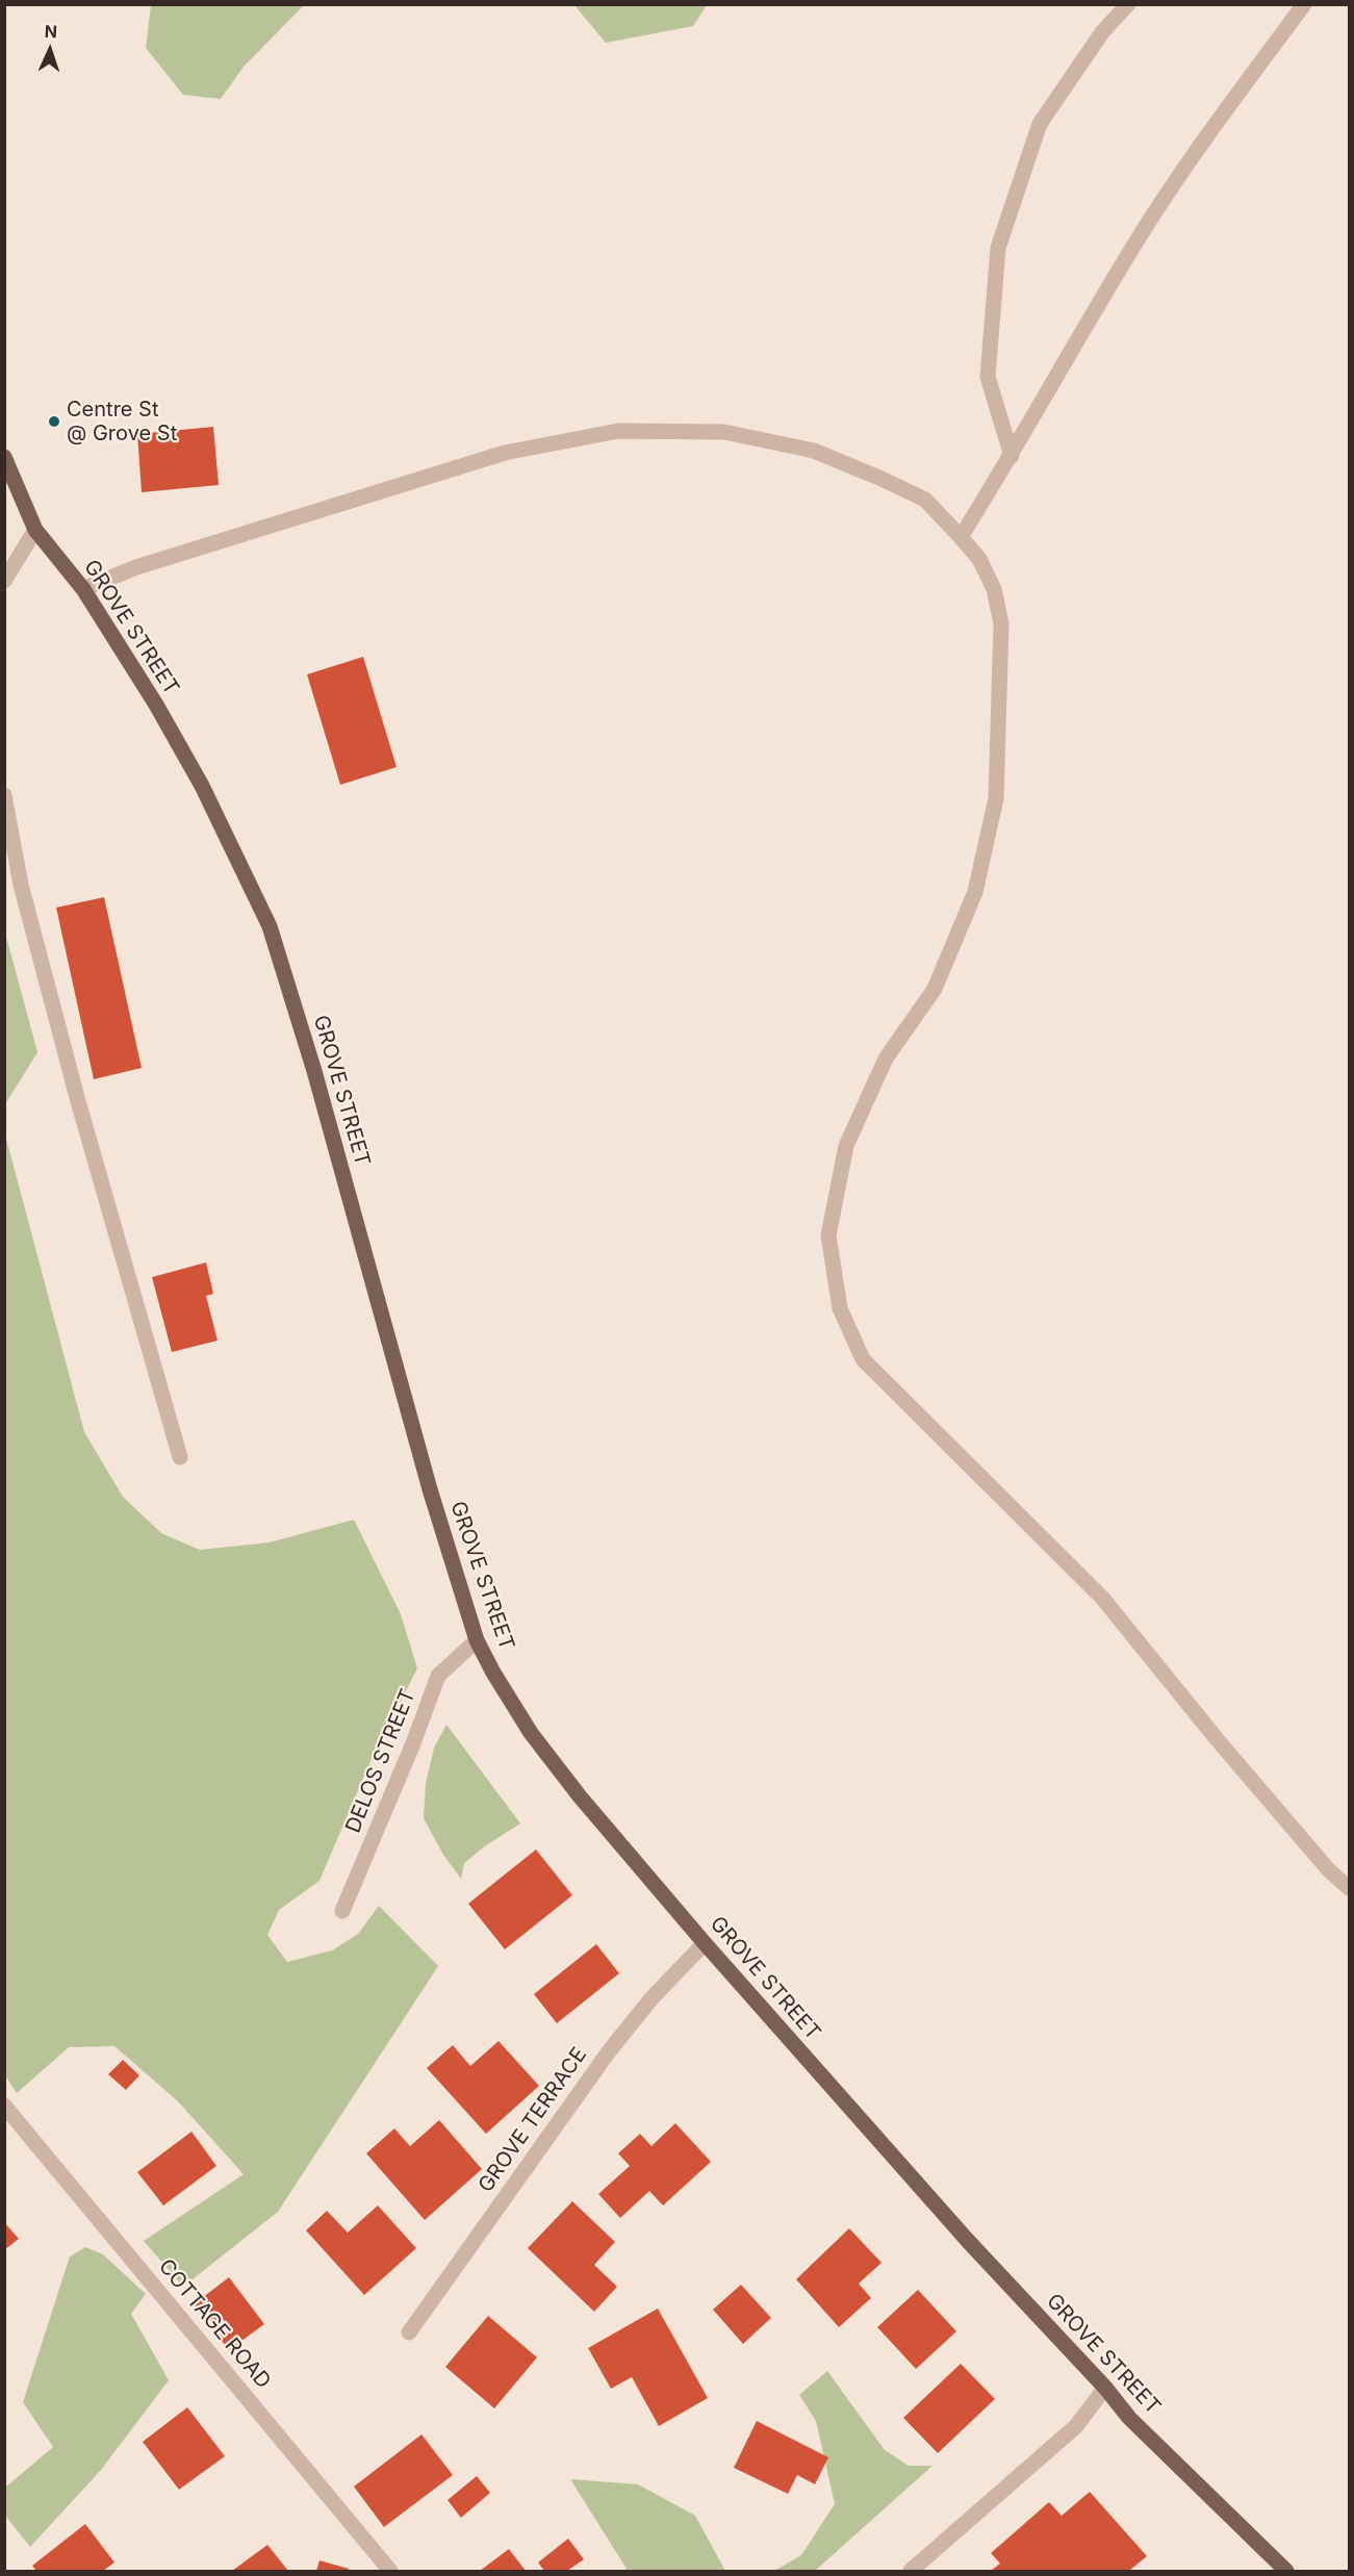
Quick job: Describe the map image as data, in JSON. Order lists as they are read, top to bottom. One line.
{"streets":{"main road":["GROVE STREET"],"street":["DELOS STREET","GROVE TERRACE","COTTAGE ROAD"]},"crossings":[["GROVE STREET","DELOS STREET"],["GROVE STREET","GROVE TERRACE"]],"places":["Centre St @ Grove St"],"north":"top"}
